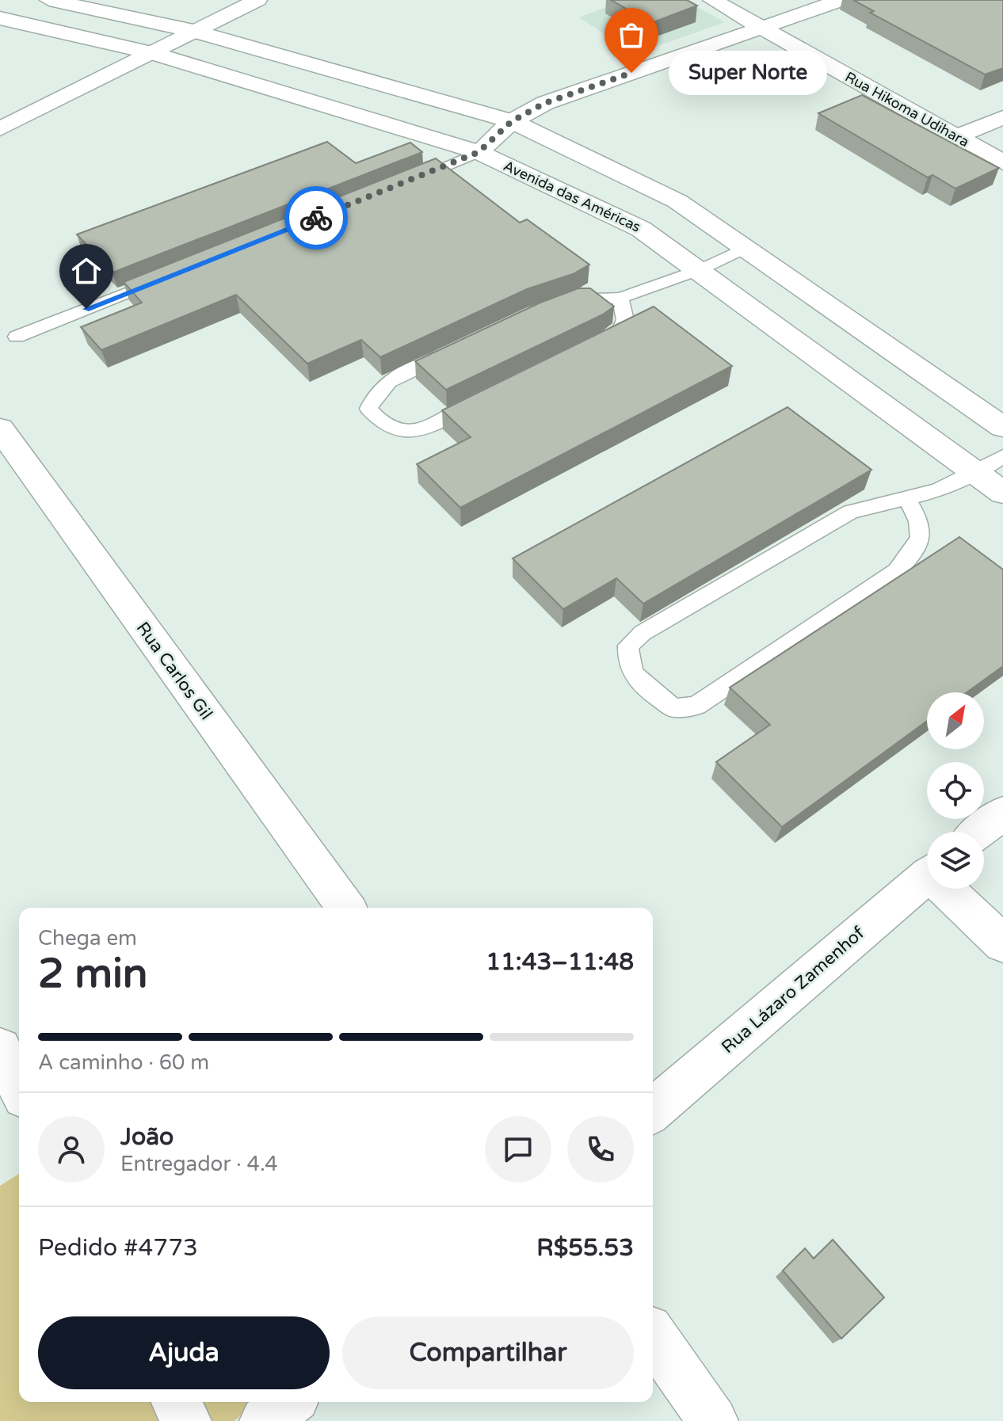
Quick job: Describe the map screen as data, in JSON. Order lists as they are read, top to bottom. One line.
{"streets":{"main road":["Rua Hikoma Udihara","Avenida das Américas","Rua Carlos Gil","Rua Lázaro Zamenhof"]},"places":["Super Norte"],"north":"top right","page":{"bubble":"Super Norte","heading":["2 min","Chega em","11:43–11:48"],"panel":["João","Entregador · 4.4","Pedido #4773","R$55.53"],"bar":"A caminho · 60 m","buttons":["Ajuda","Compartilhar"]}}
